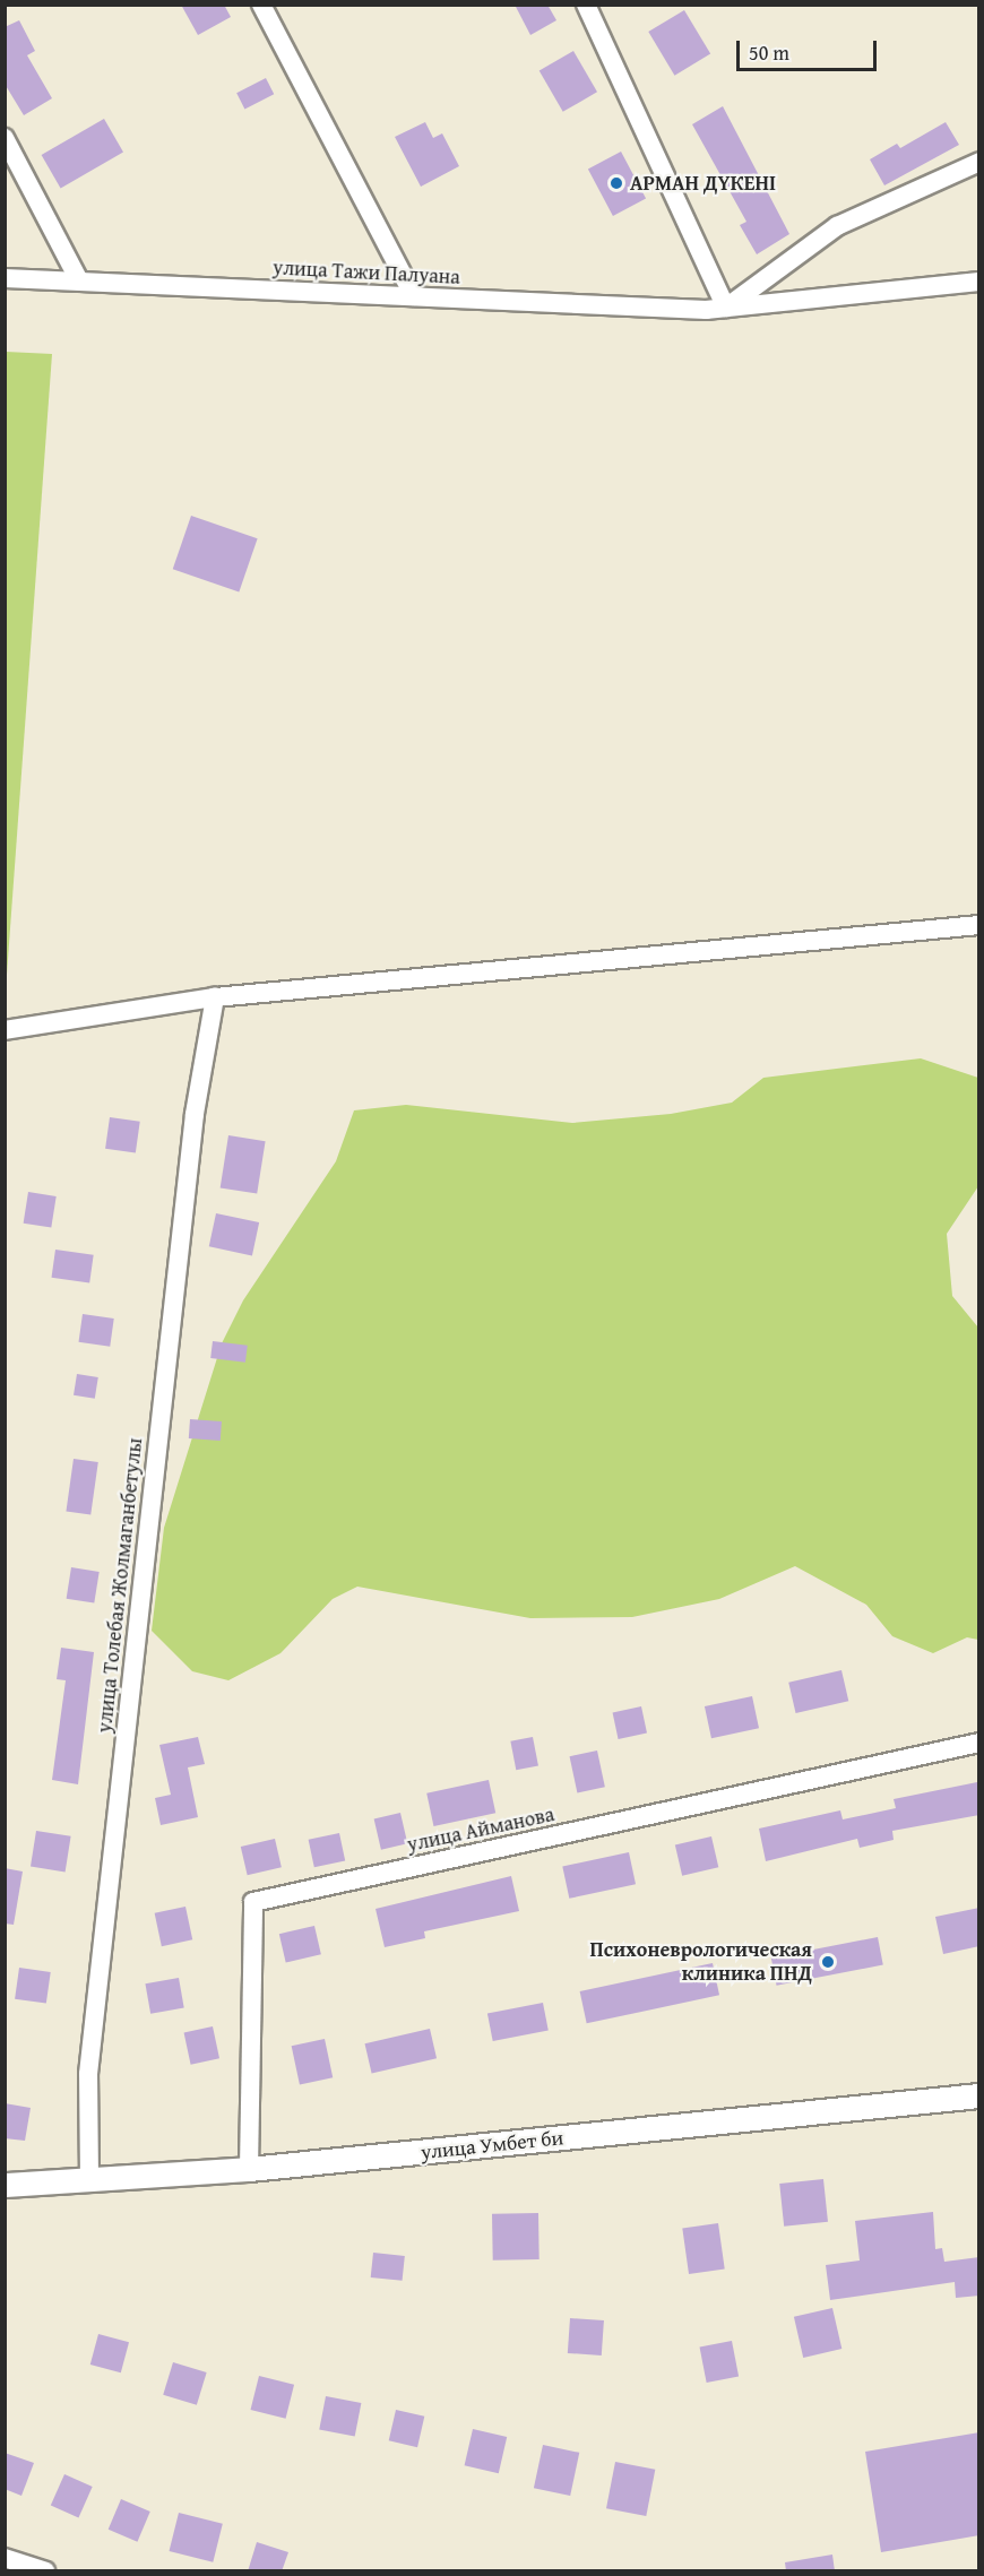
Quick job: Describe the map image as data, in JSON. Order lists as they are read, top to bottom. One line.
{"streets":{"street":["улица Тажи Палуана","улица Толебая Жолмаганбетулы","улица Айманова","улица Умбет би"]},"crossings":[["улица Толебая Жолмаганбетулы","улица Умбет би"],["улица Айманова","улица Умбет би"]],"places":["АРМАН ДҮКЕНІ","Психоневрологическая клиника ПНД"],"scale_bar":"50 m"}
